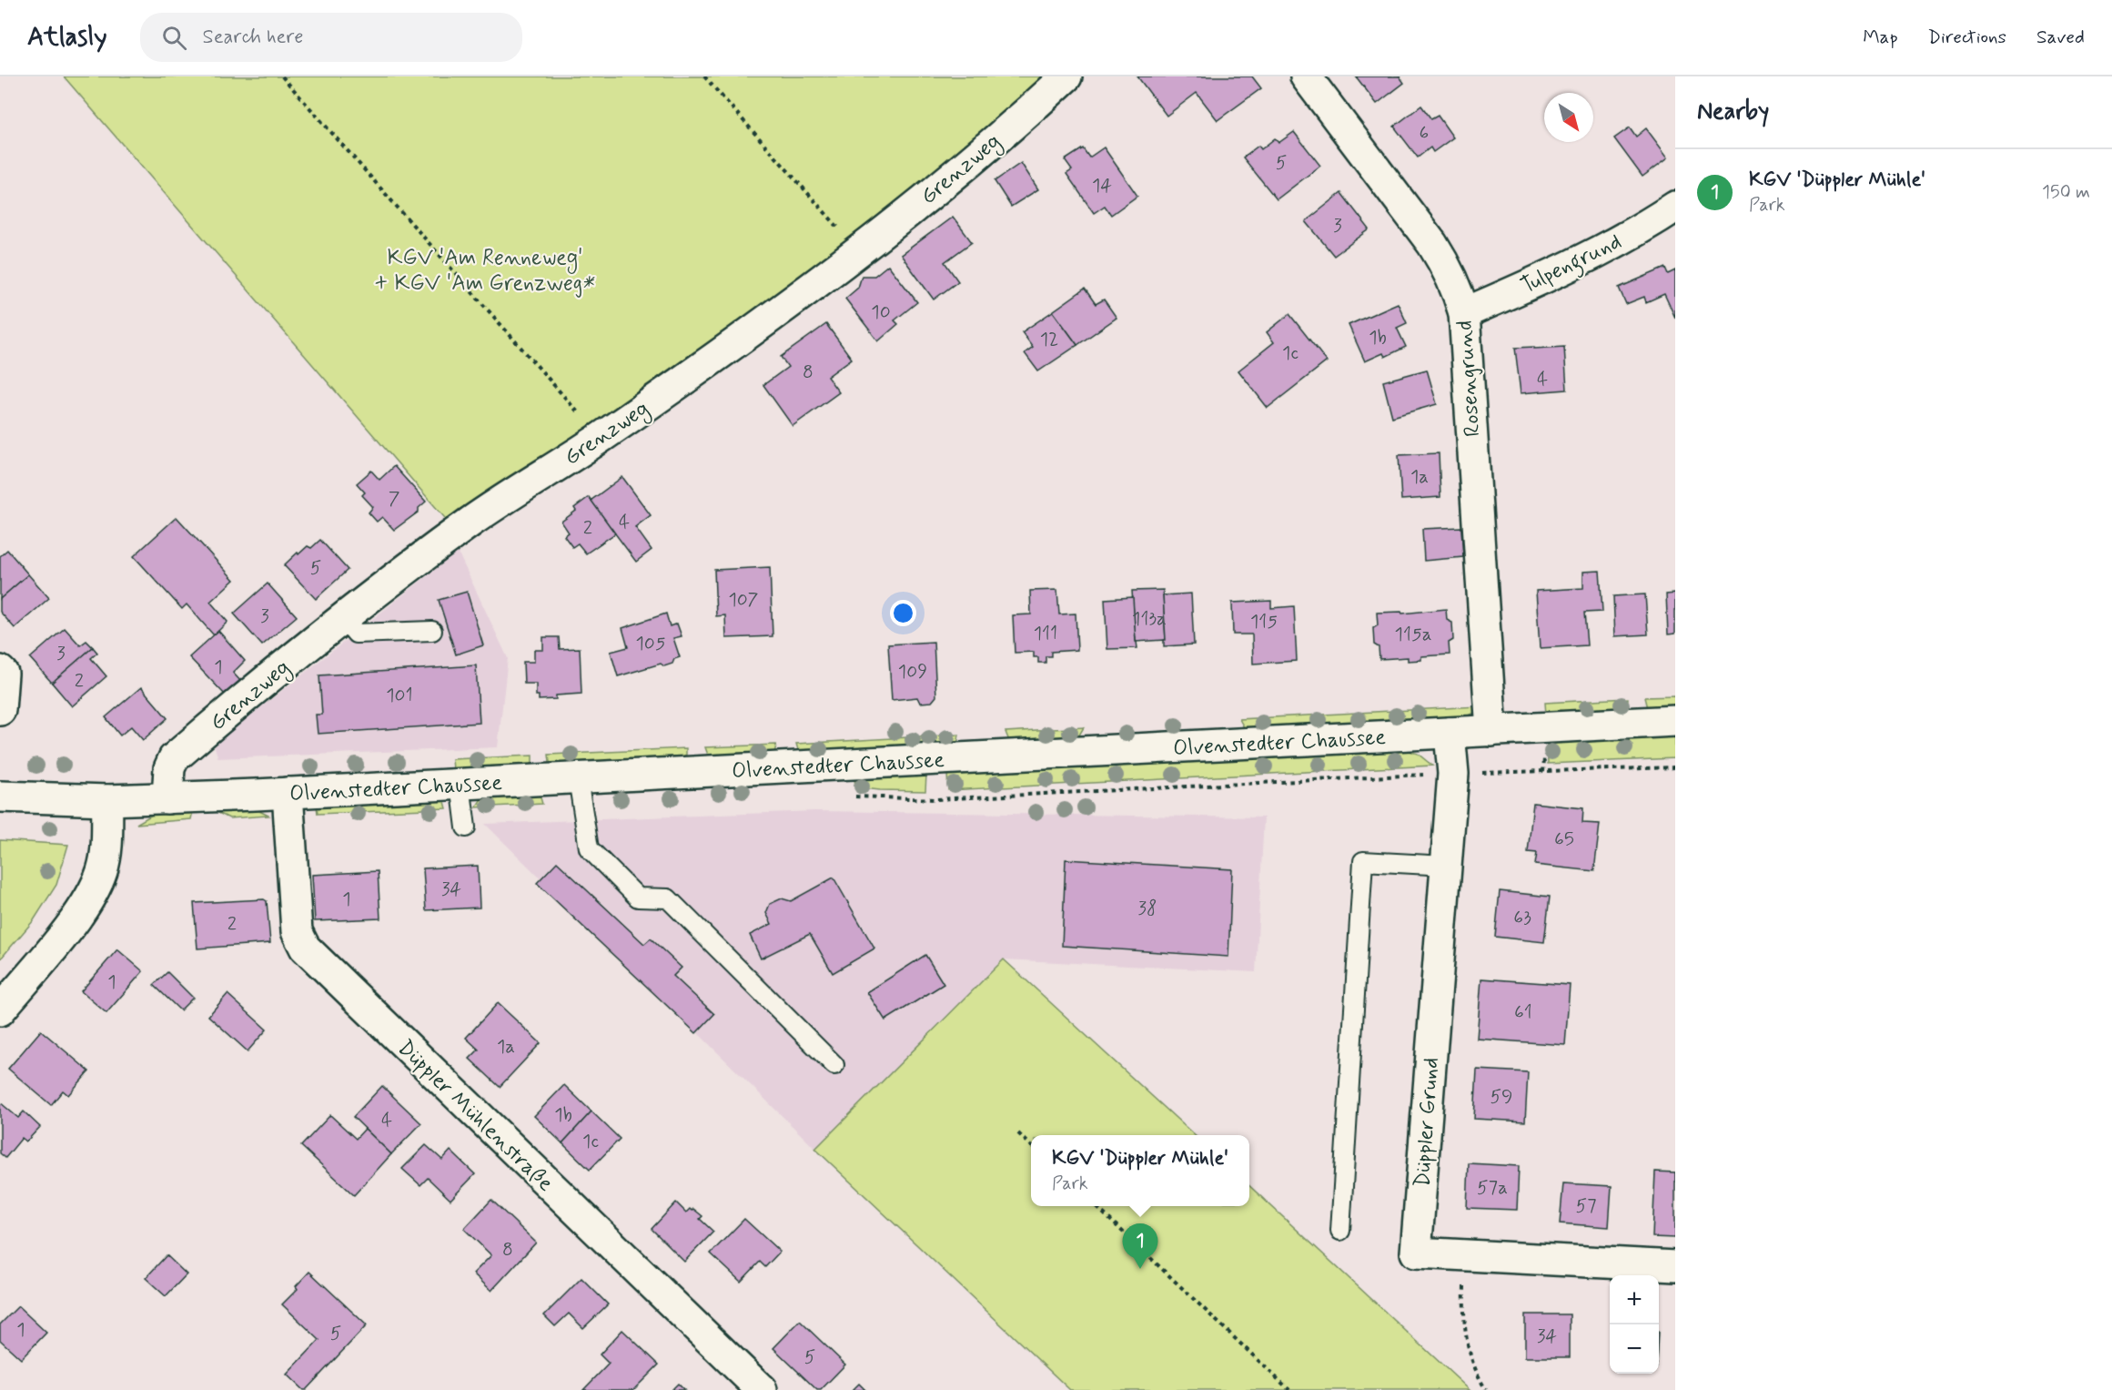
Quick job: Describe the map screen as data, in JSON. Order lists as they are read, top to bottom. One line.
{"streets":{"street":["Grenzweg","Tulpengrund","Rosengrund","Olvenstedter Chaussee","Düppler Mühlenstraße","Düppler Grund"]},"crossings":[["Grenzweg","Olvenstedter Chaussee"],["Tulpengrund","Rosengrund"],["Rosengrund","Olvenstedter Chaussee"],["Olvenstedter Chaussee","Düppler Mühlenstraße"],["Olvenstedter Chaussee","Düppler Grund"]],"parks":["KGV 'Am Renneweg' + KGV 'Am Grenzweg*"],"house_numbers":["6","5","14","3","10","1b","12","1c","8","4","1a","7","4","2","5","107","3","113a","115","111","115a","105","3","1","109","2","101","65","34","1","38","63","2","1","61","1a","59","1b","4","1c","57a","57","8","1","5","34","5"],"north":"bottom right","page":{"header":"Atlasly","search":"Search here","nav":["Map","Directions","Saved"],"heading":"Nearby","list":[{"mark":"1","name":"KGV 'Düppler Mühle'","note":"Park","value":"150 m"}],"popup":["KGV 'Düppler Mühle'","Park"],"pins":"1","map_buttons":["+","−"]}}
